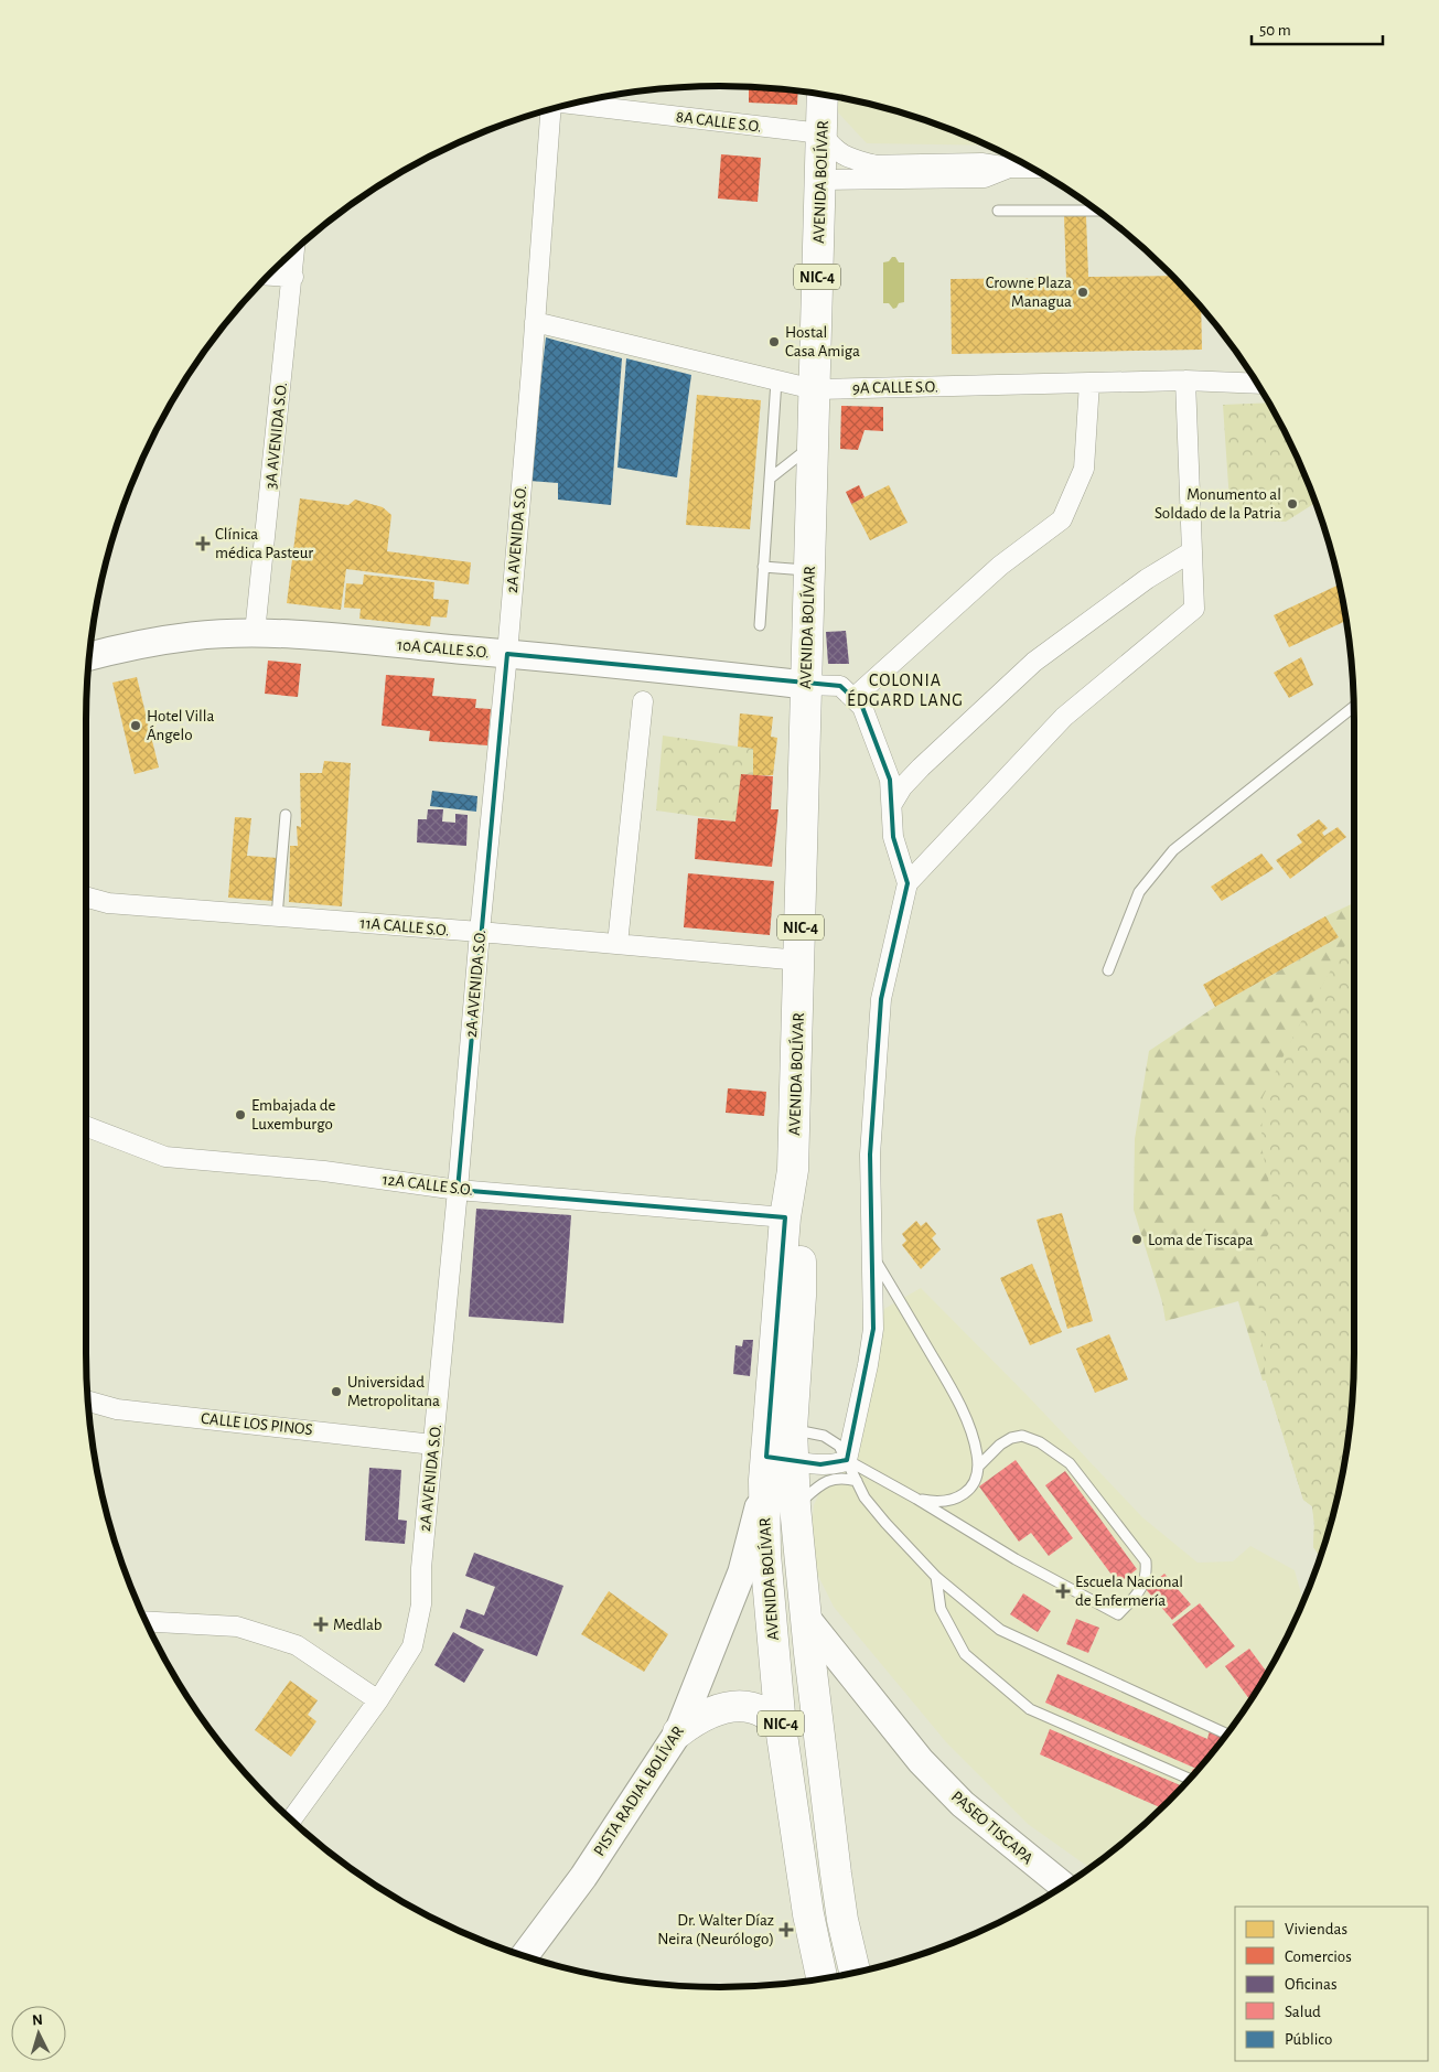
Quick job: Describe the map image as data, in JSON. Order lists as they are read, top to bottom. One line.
{"streets":{"highway":["AVENIDA BOLÍVAR","NIC-4"],"street":["8A CALLE S.O.","9A CALLE S.O.","3A AVENIDA S.O.","2A AVENIDA S.O.","10A CALLE S.O.","11A CALLE S.O.","12A CALLE S.O.","CALLE LOS PINOS","PISTA RADIAL BOLÍVAR","PASEO TISCAPA"]},"crossings":[["8A CALLE S.O.","AVENIDA BOLÍVAR"],["AVENIDA BOLÍVAR","9A CALLE S.O."],["AVENIDA BOLÍVAR","10A CALLE S.O."],["AVENIDA BOLÍVAR","11A CALLE S.O."],["AVENIDA BOLÍVAR","12A CALLE S.O."],["AVENIDA BOLÍVAR","PISTA RADIAL BOLÍVAR"],["AVENIDA BOLÍVAR","PASEO TISCAPA"],["9A CALLE S.O.","2A AVENIDA S.O."],["3A AVENIDA S.O.","10A CALLE S.O."],["2A AVENIDA S.O.","10A CALLE S.O."],["2A AVENIDA S.O.","11A CALLE S.O."],["2A AVENIDA S.O.","12A CALLE S.O."],["2A AVENIDA S.O.","CALLE LOS PINOS"]],"districts":["COLONIA ÉDGARD LANG"],"places":{"other":["Crowne Plaza Managua","Hostal Casa Amiga","Monumento al Soldado de la Patria","Hotel Villa Ángelo","Embajada de Luxemburgo","Loma de Tiscapa","Universidad Metropolitana"],"health":["Clínica médica Pasteur","Escuela Nacional de Enfermería","Medlab","Dr. Walter Díaz Neira (Neurólogo)"]},"legend":["Viviendas","Comercios","Oficinas","Salud","Público"],"scale_bar":"50 m","north":"top"}
